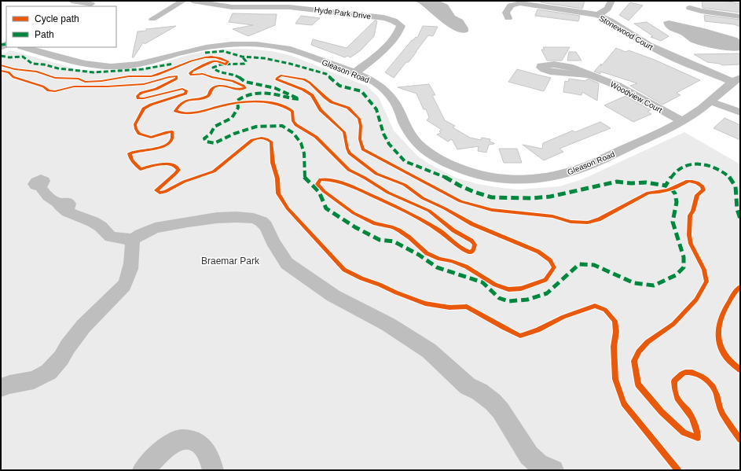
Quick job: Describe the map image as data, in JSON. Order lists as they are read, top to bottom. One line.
{"streets":{"street":["Hyde Park Drive","Stonewood Court","Gleason Road","Woodview Court"]},"crossings":[["Hyde Park Drive","Gleason Road"],["Stonewood Court","Gleason Road"],["Gleason Road","Woodview Court"]],"parks":["Braemar Park"],"legend":["Cycle path","Path"]}
